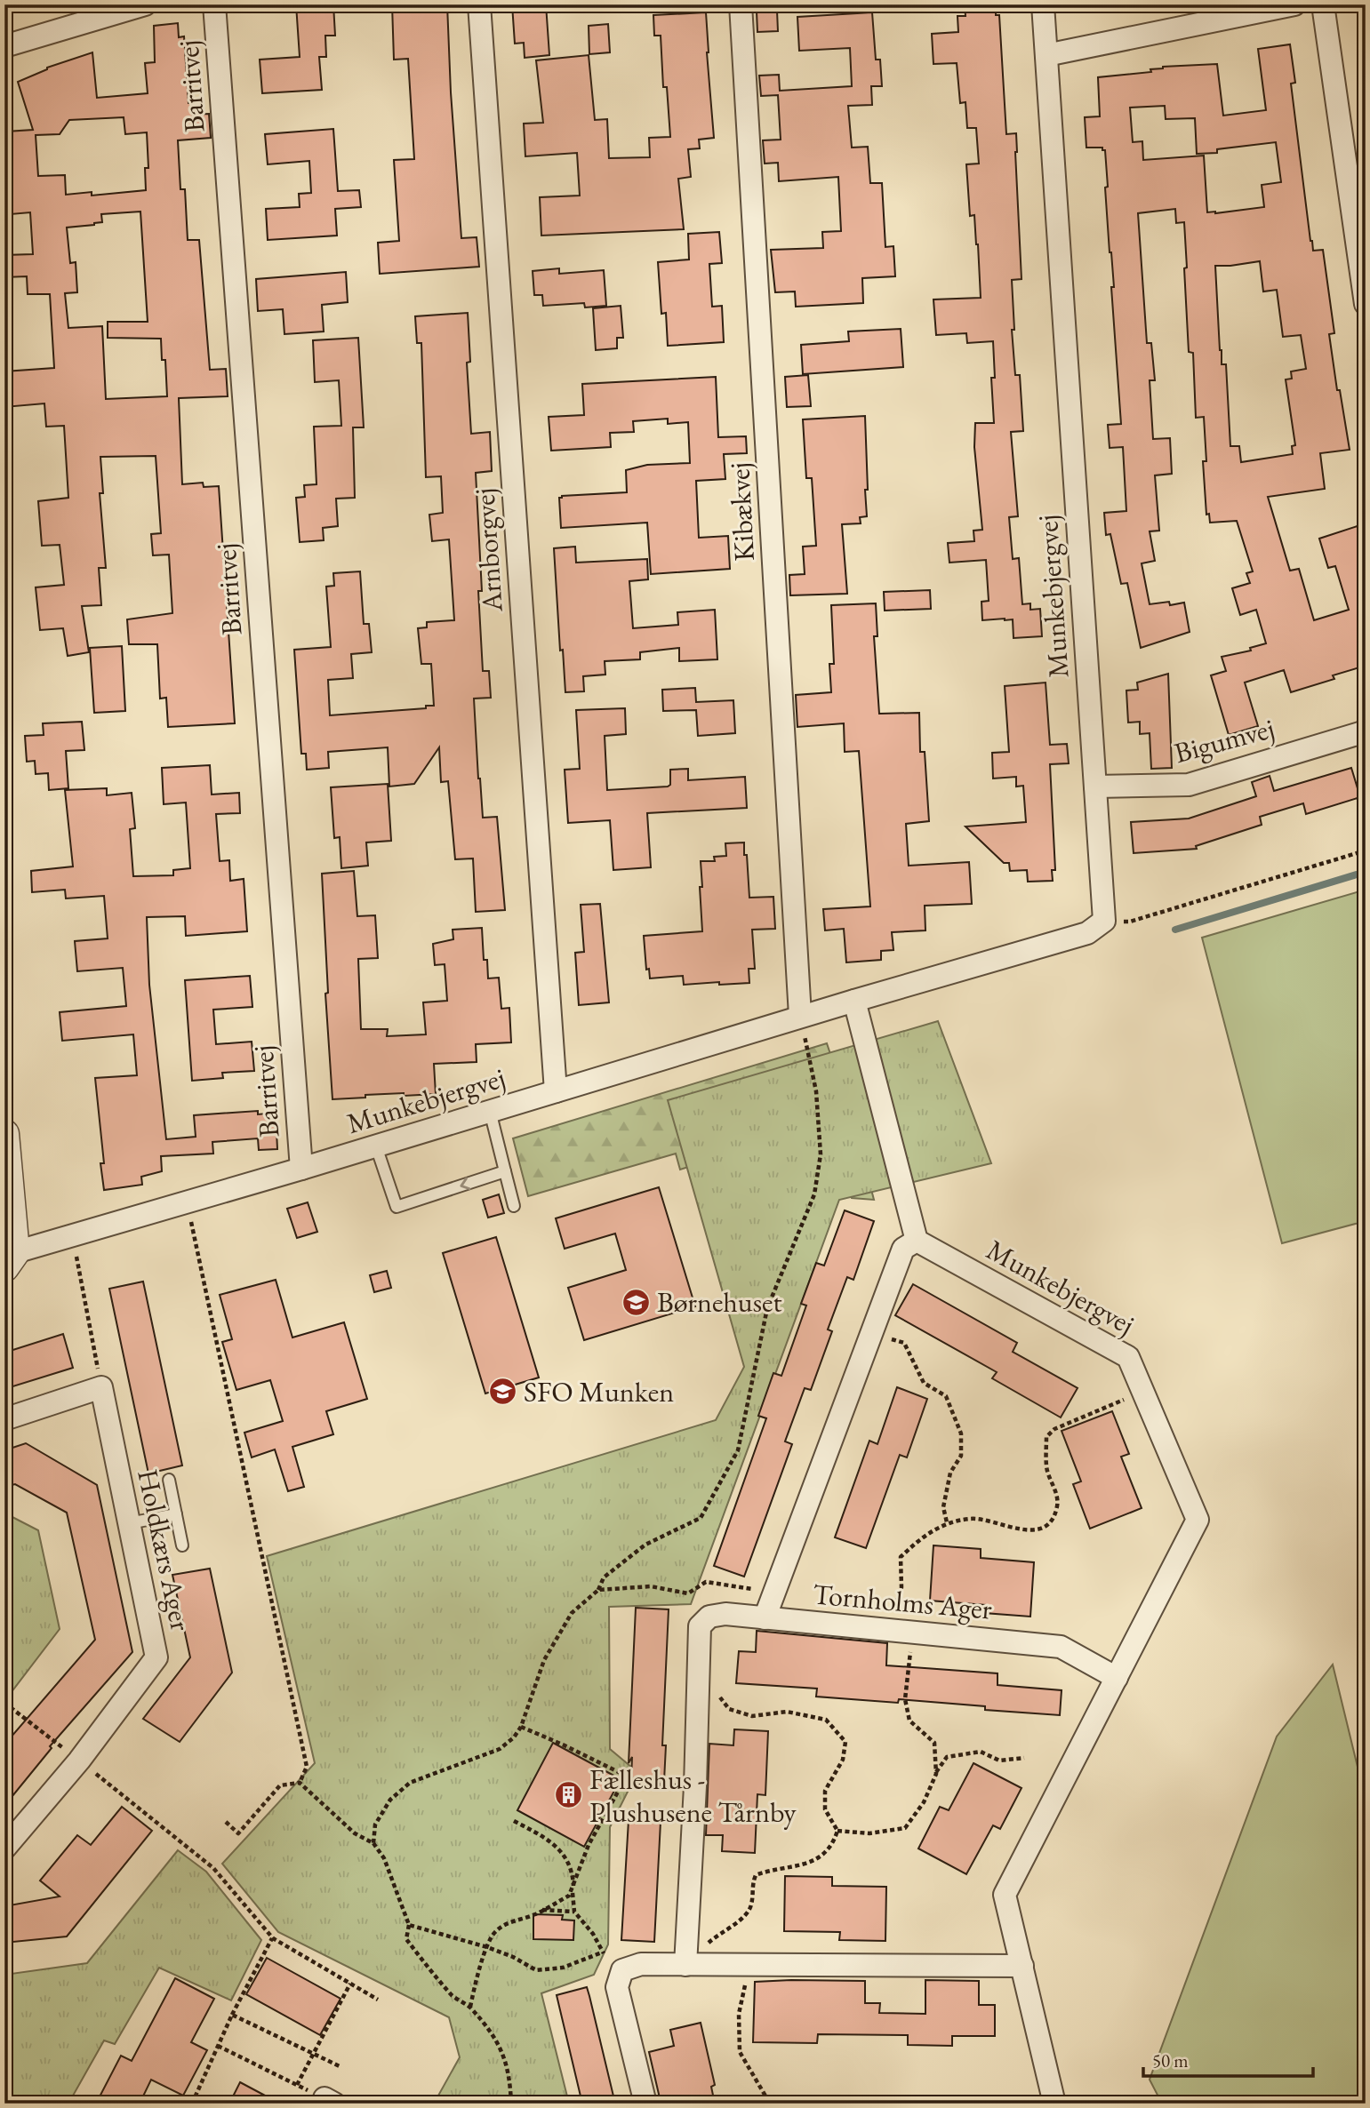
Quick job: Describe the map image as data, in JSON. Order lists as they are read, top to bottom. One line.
{"streets":{"street":["Barritvej","Kibækvej","Arnborgvej","Munkebjergvej","Bigumvej","Holdkærs Ager","Tornholms Ager"]},"crossings":[["Barritvej","Munkebjergvej"],["Kibækvej","Munkebjergvej"],["Arnborgvej","Munkebjergvej"],["Munkebjergvej","Bigumvej"],["Munkebjergvej","Tornholms Ager"]],"places":{"school or university":["Børnehuset","SFO Munken"],"building":["Fælleshus - Plushusene Tårnby"]},"scale_bar":"50 m"}
